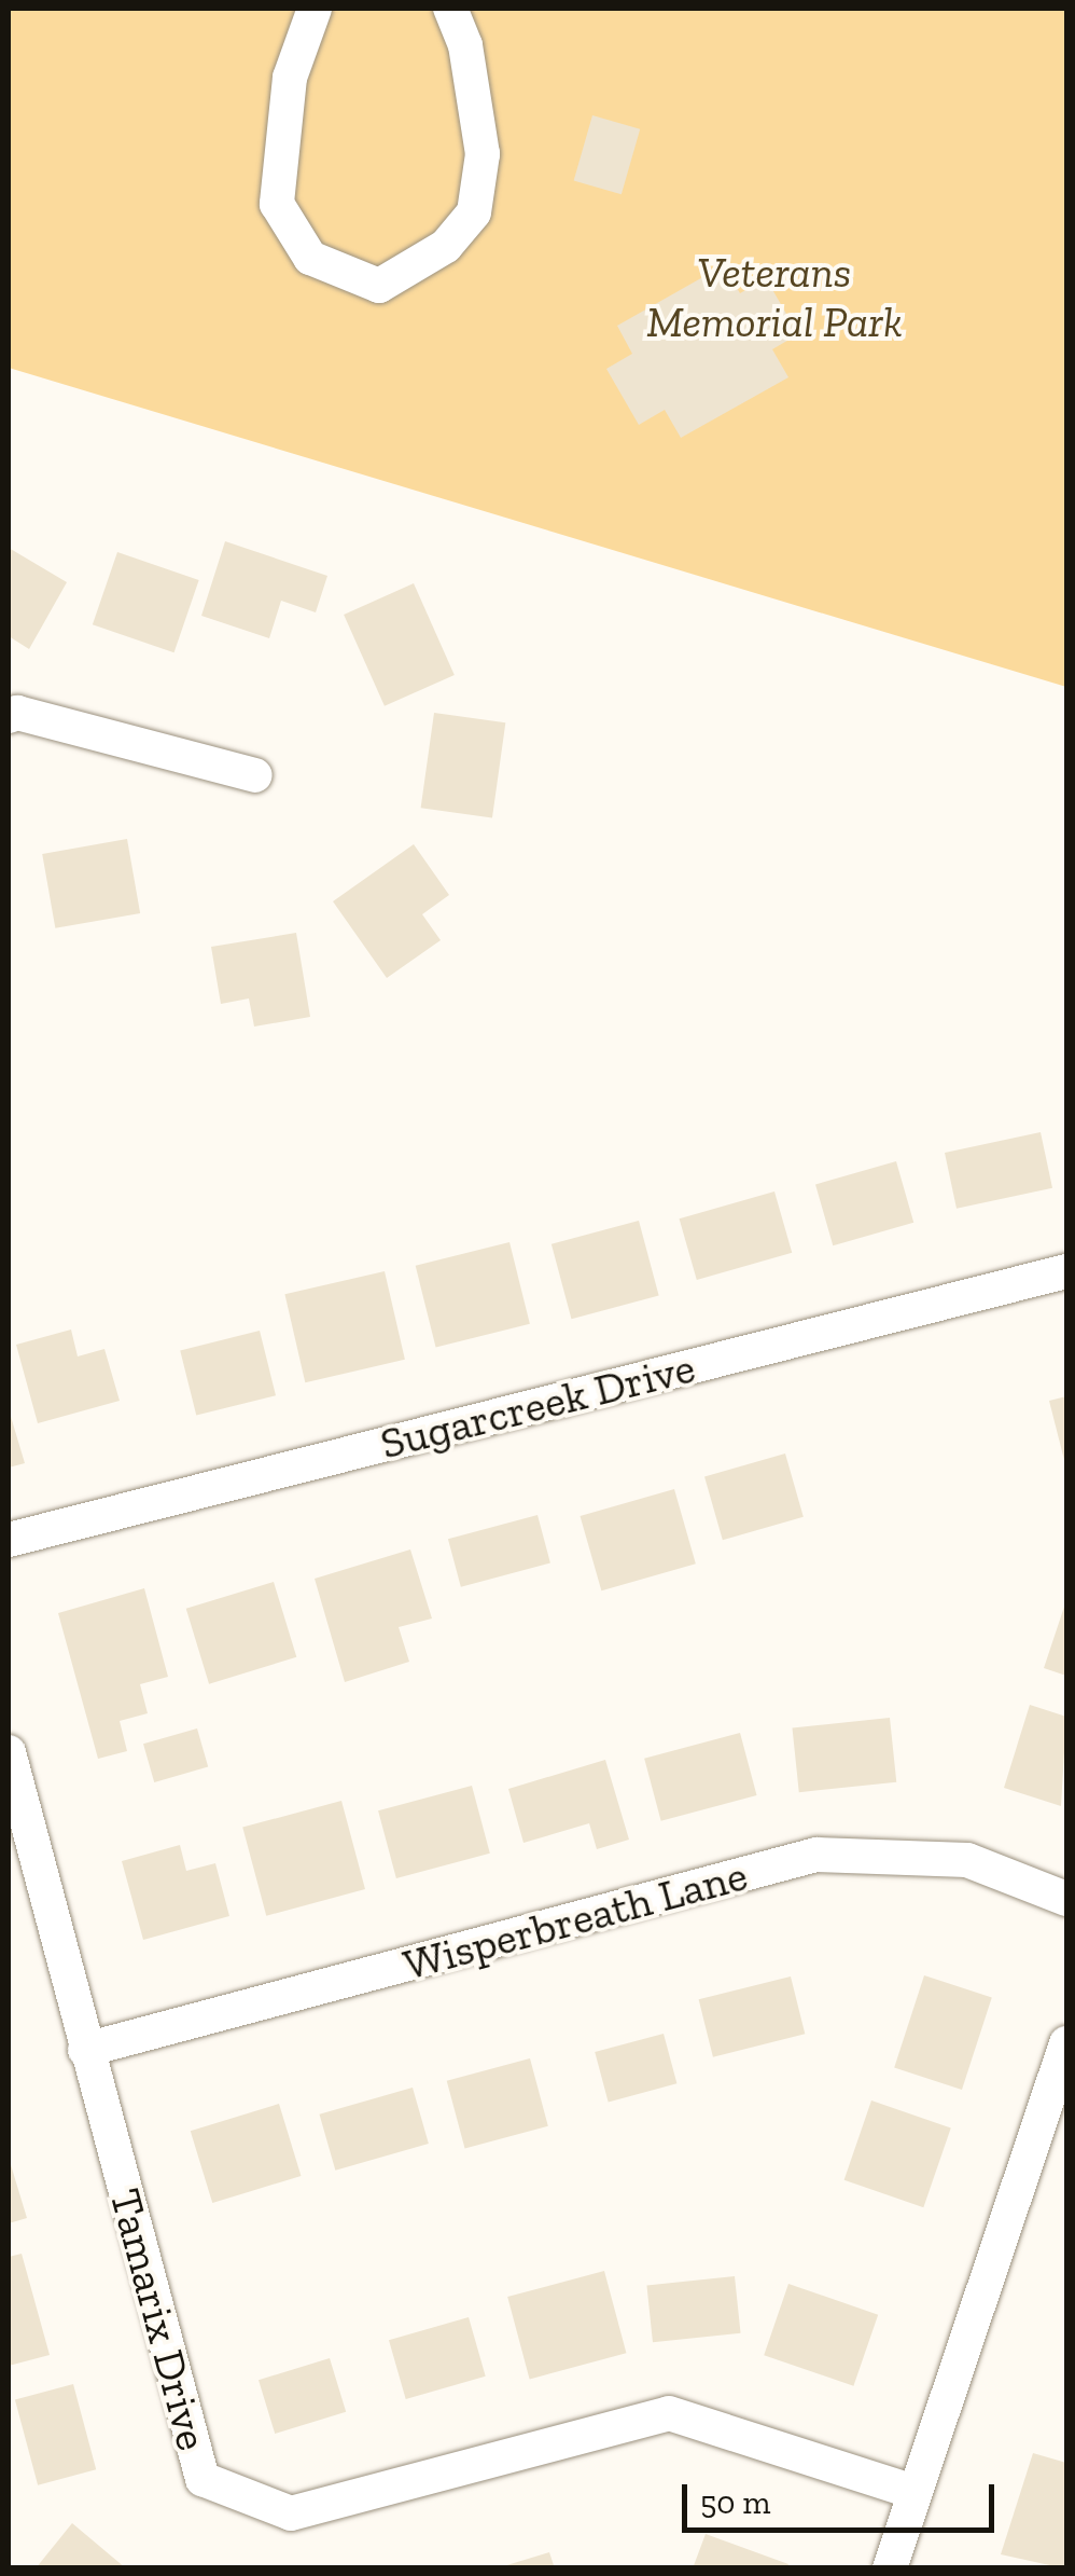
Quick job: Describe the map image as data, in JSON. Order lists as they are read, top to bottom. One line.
{"streets":{"street":["Sugarcreek Drive","Wisperbreath Lane","Tamarix Drive"]},"crossings":[["Wisperbreath Lane","Tamarix Drive"]],"parks":["Veterans Memorial Park"],"scale_bar":"50 m"}
